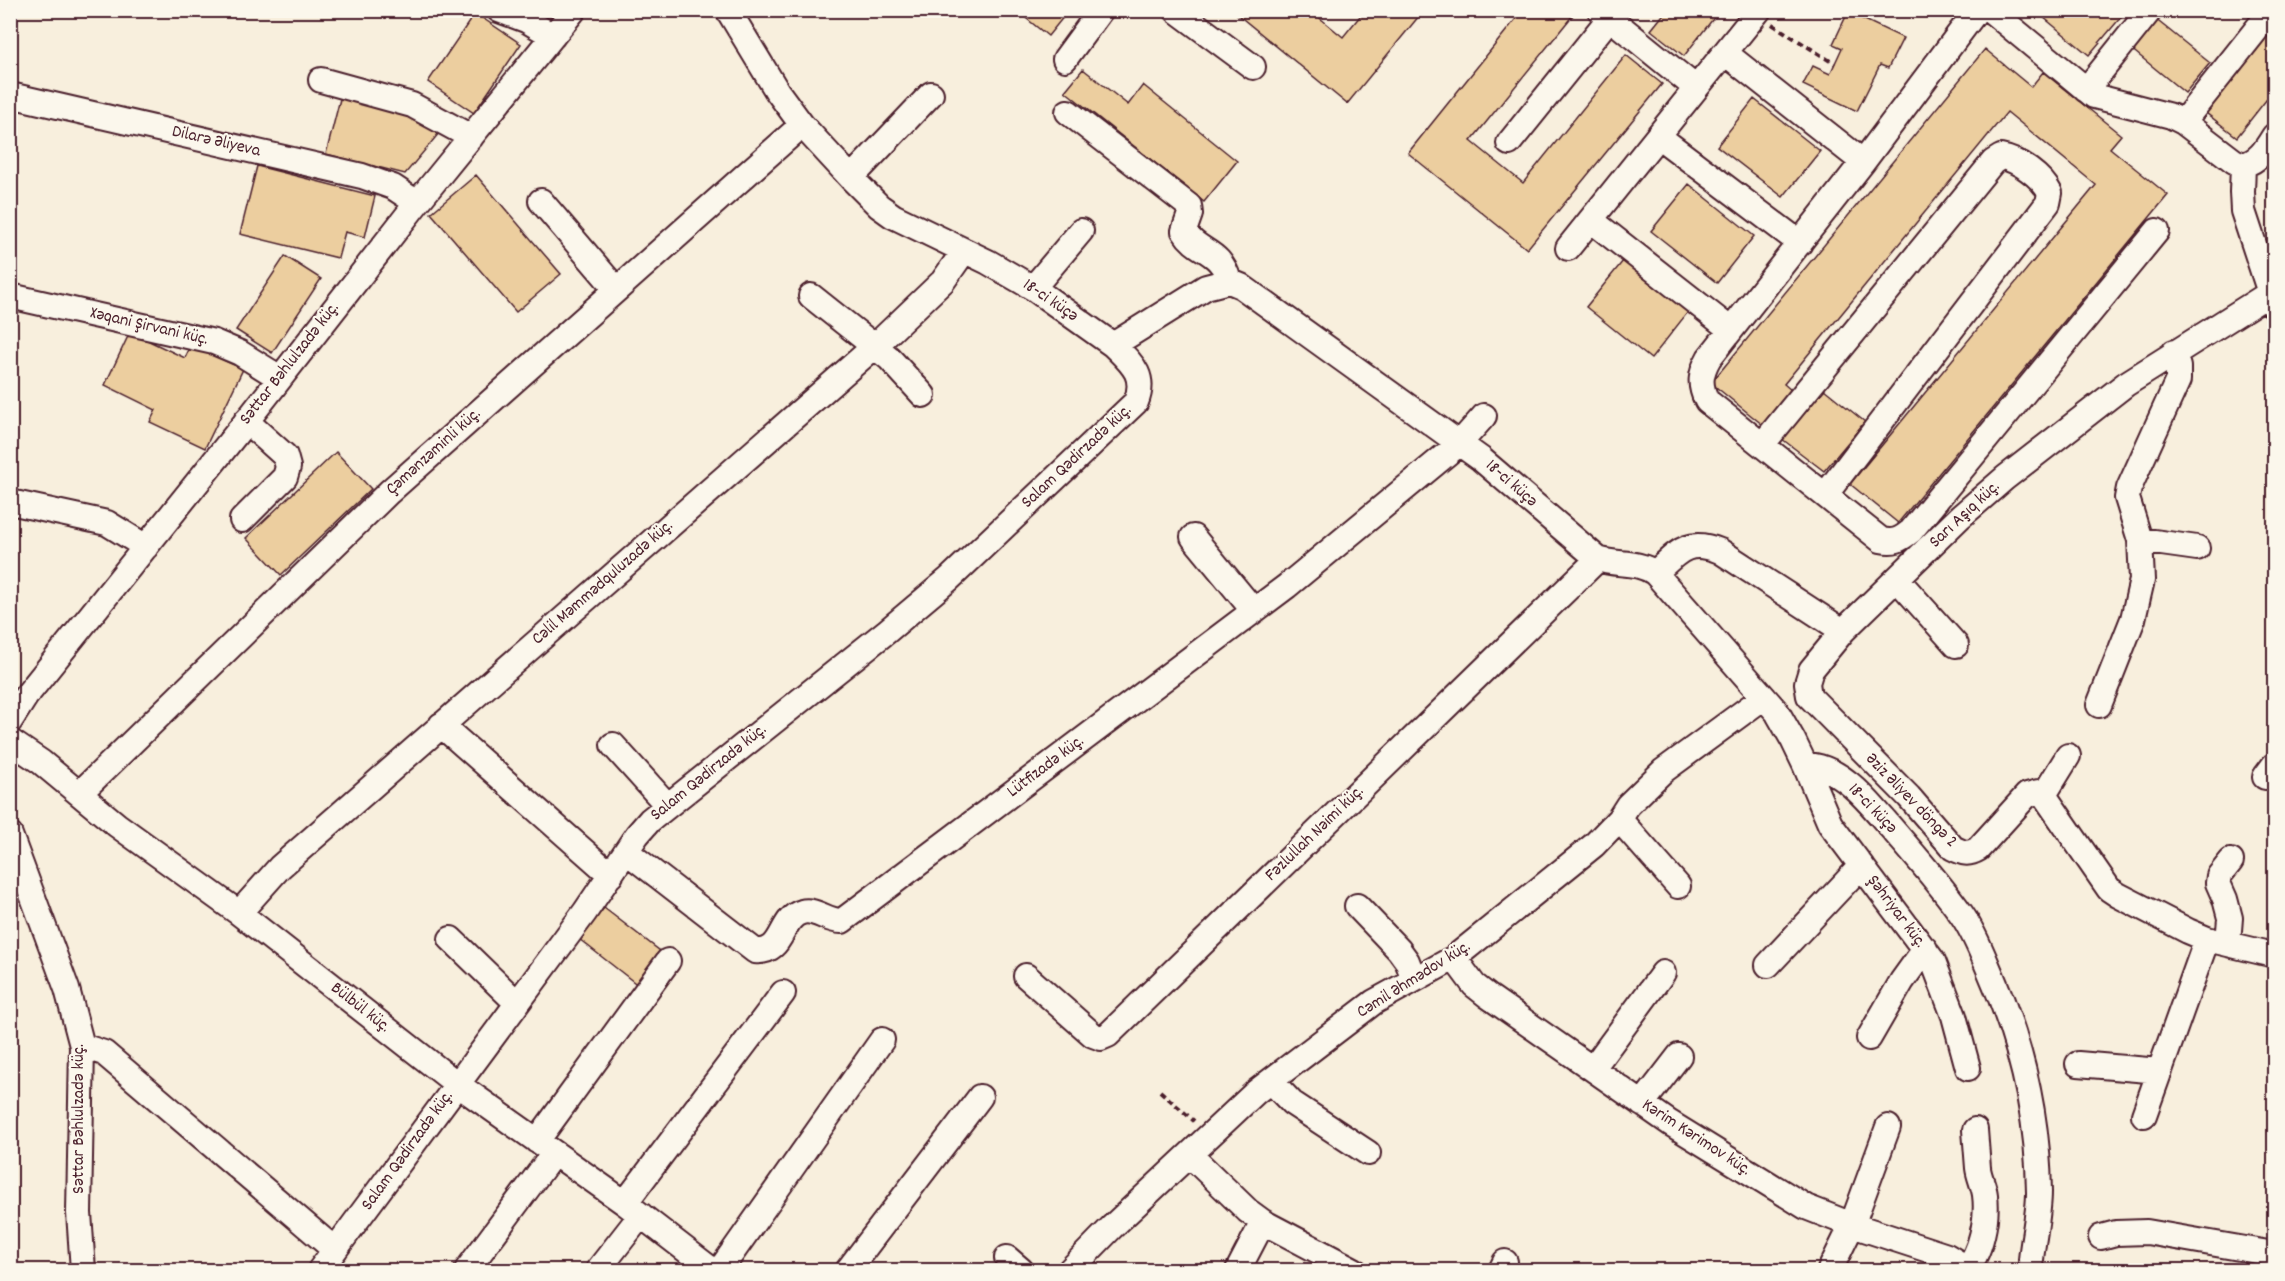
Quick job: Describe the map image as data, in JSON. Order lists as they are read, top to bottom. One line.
{"streets":{"street":["Dilarə Əliyeva","18-ci küçə","Xəqani Şirvani küç.","Səttar Bəhlulzadə küç.","Çəmənzəminli küç.","Salam Qədirzadə küç.","Sarı Aşıq küç.","Cəlil Məmmədquluzadə küç.","Lütfizadə küç.","Əziz Əliyev döngə 2","Fəzlullah Nəimi küç.","Şəhriyar küç.","Cəmil Əhmədov küç.","Bülbül küç.","Kərim Kərimov küç."]},"crossings":[["Dilarə Əliyeva","Səttar Bəhlulzadə küç."],["18-ci küçə","Çəmənzəminli küç."],["18-ci küçə","Salam Qədirzadə küç."],["18-ci küçə","Cəlil Məmmədquluzadə küç."],["18-ci küçə","Lütfizadə küç."],["18-ci küçə","Fəzlullah Nəimi küç."],["18-ci küçə","Şəhriyar küç."],["Xəqani Şirvani küç.","Səttar Bəhlulzadə küç."],["Çəmənzəminli küç.","Bülbül küç."],["Salam Qədirzadə küç.","Lütfizadə küç."],["Salam Qədirzadə küç.","Bülbül küç."],["Sarı Aşıq küç.","Əziz Əliyev döngə 2"],["Cəlil Məmmədquluzadə küç.","Bülbül küç."],["Cəmil Əhmədov küç.","Kərim Kərimov küç."]]}
